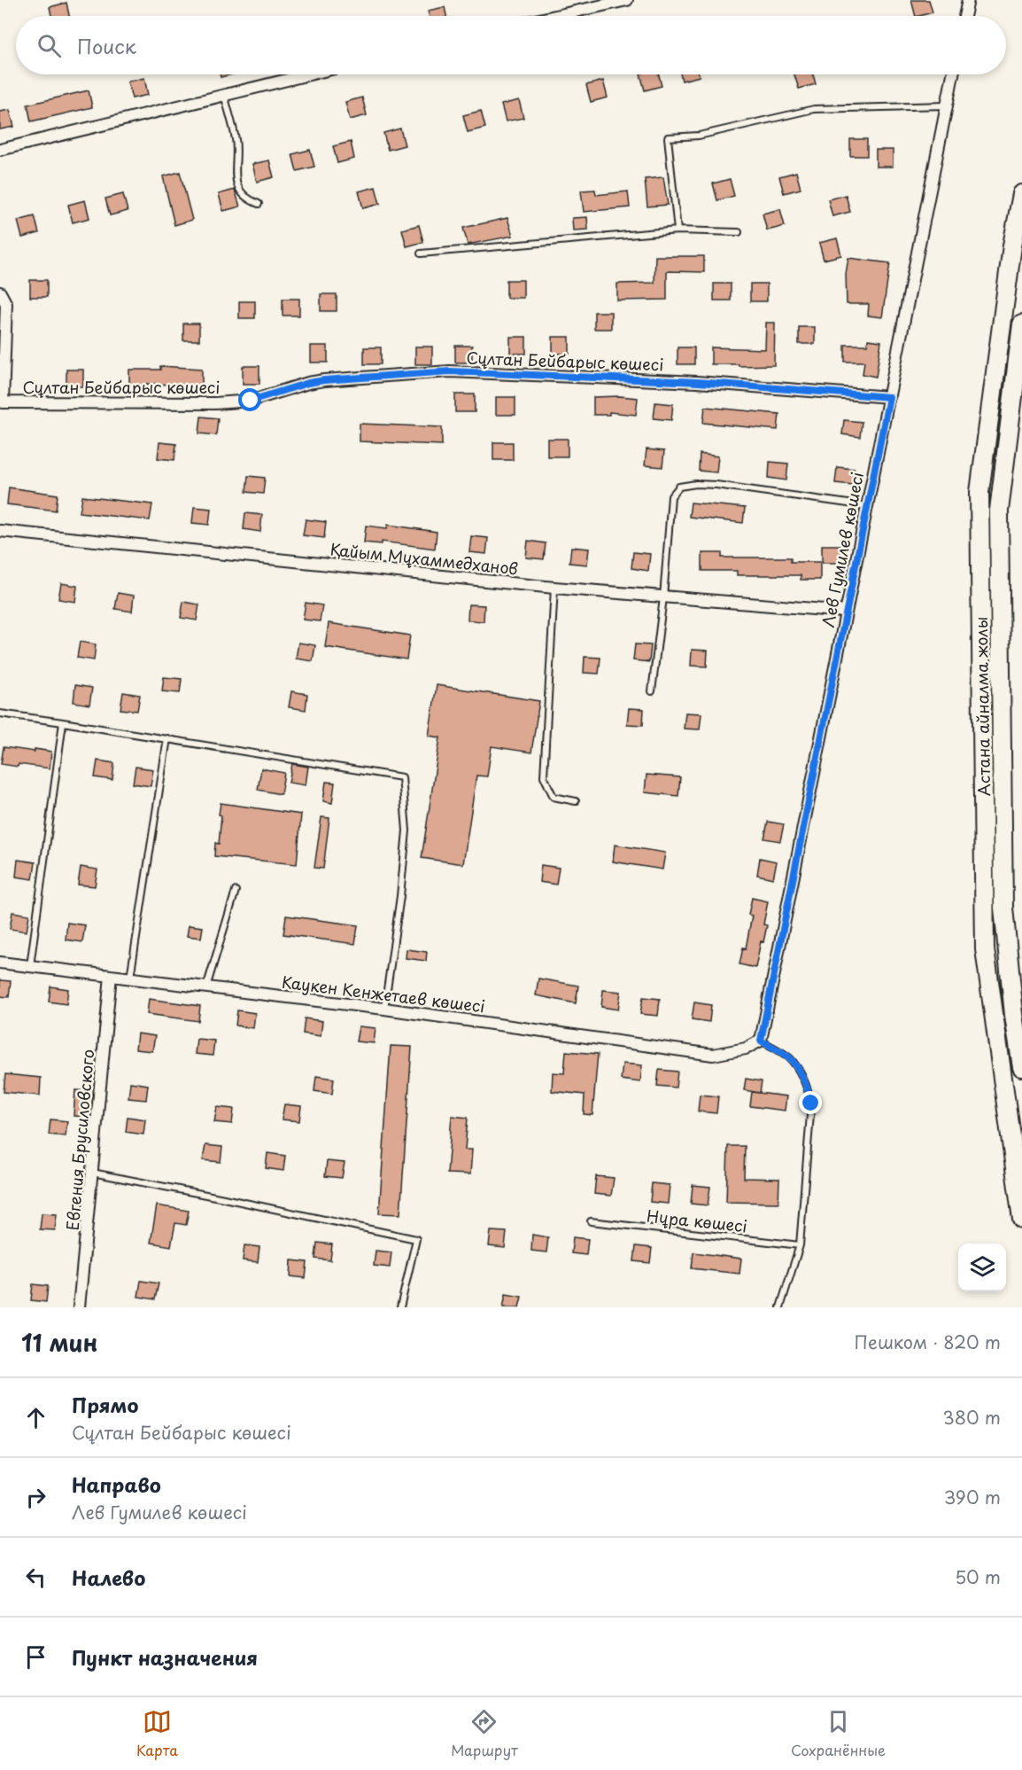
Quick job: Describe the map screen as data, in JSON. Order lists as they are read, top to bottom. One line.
{"streets":{"highway":["Астана айналма жолы"],"street":["Сұлтан Бейбарыс көшесі","Лев Гумилев көшесі","Қайым Мұхаммедханов","Каукен Кенжетаев көшесі","Евгения Брусиловского"],"lane":["Нұра көшесі"]},"crossings":[["Сұлтан Бейбарыс көшесі","Лев Гумилев көшесі"],["Лев Гумилев көшесі","Қайым Мұхаммедханов"],["Лев Гумилев көшесі","Каукен Кенжетаев көшесі"],["Каукен Кенжетаев көшесі","Евгения Брусиловского"]],"page":{"search":"Поиск","heading":["11 мин","Пешком · 820 m"],"list":[["Прямо","Сұлтан Бейбарыс көшесі","380 m"],["Направо","Лев Гумилев көшесі","390 m"],["Налево","50 m"],"Пункт назначения"],"nav":["Карта","Маршрут","Сохранённые"]}}
